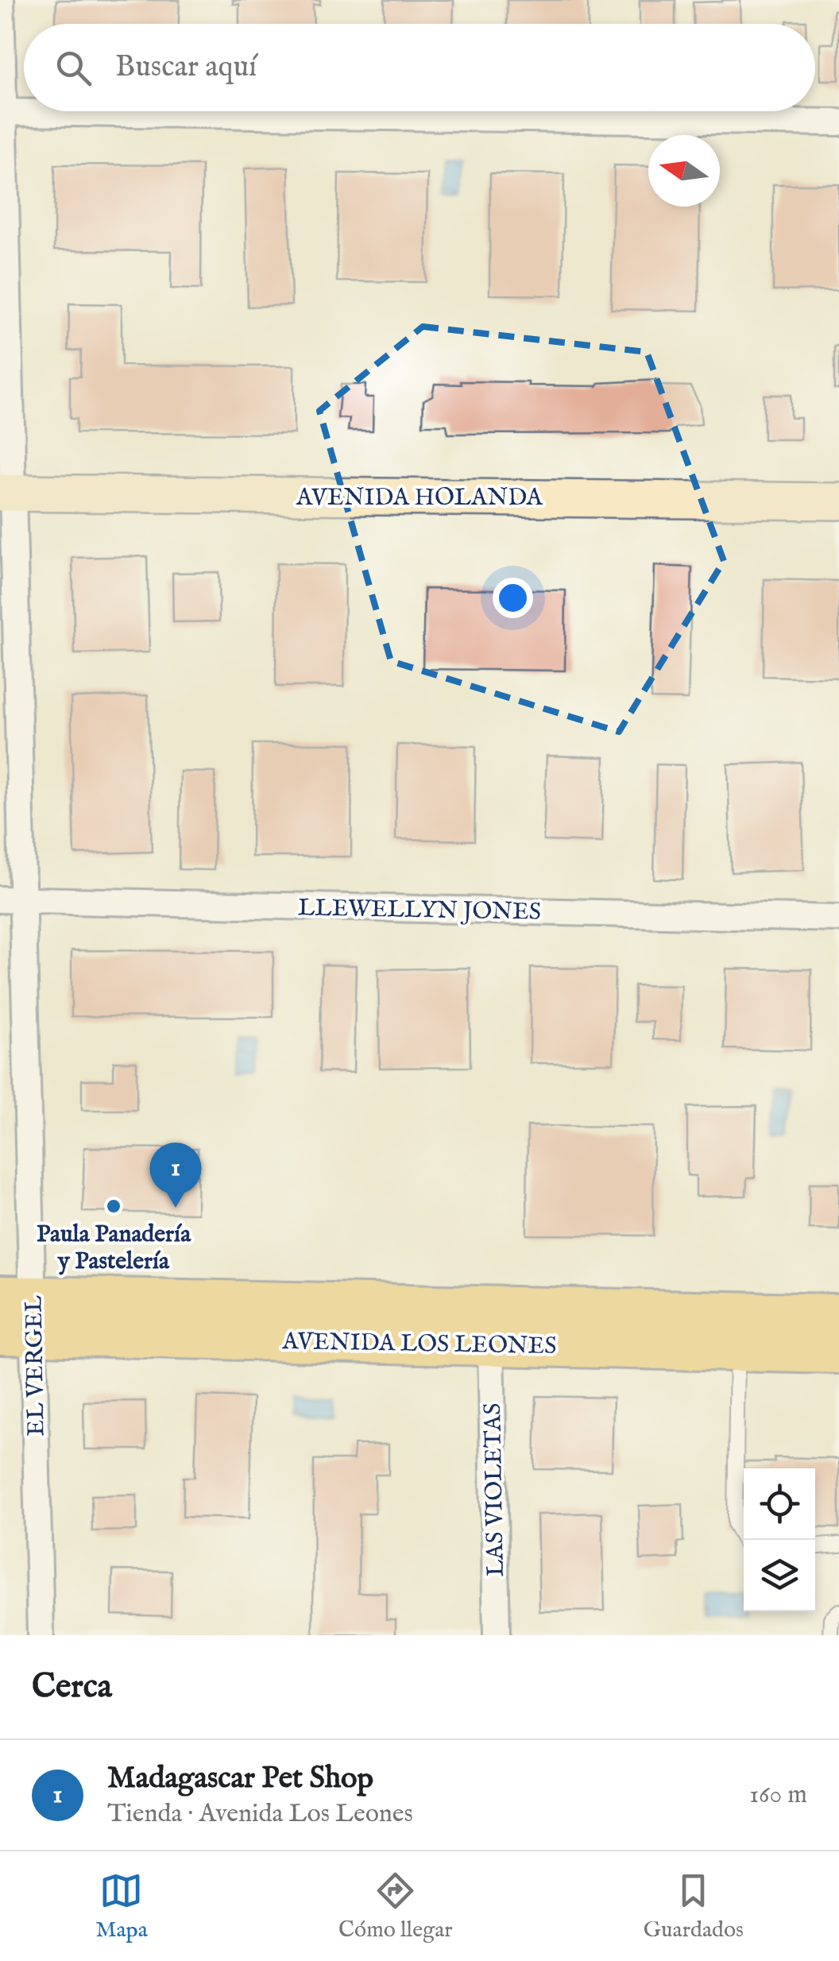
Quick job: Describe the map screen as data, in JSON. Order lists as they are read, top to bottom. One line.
{"streets":{"main road":["AVENIDA LOS LEONES"],"street":["AVENIDA HOLANDA","LLEWELLYN JONES","EL VERGEL","LAS VIOLETAS"]},"crossings":[["AVENIDA HOLANDA","EL VERGEL"],["LLEWELLYN JONES","EL VERGEL"],["AVENIDA LOS LEONES","EL VERGEL"],["AVENIDA LOS LEONES","LAS VIOLETAS"]],"places":["Paula Panadería y Pastelería"],"north":"left","page":{"search":"Buscar aquí","pins":"1","heading":"Cerca","list":[{"mark":"1","name":"Madagascar Pet Shop","note":"Tienda · Avenida Los Leones","value":"160 m"}],"nav":["Mapa","Cómo llegar","Guardados"]}}
